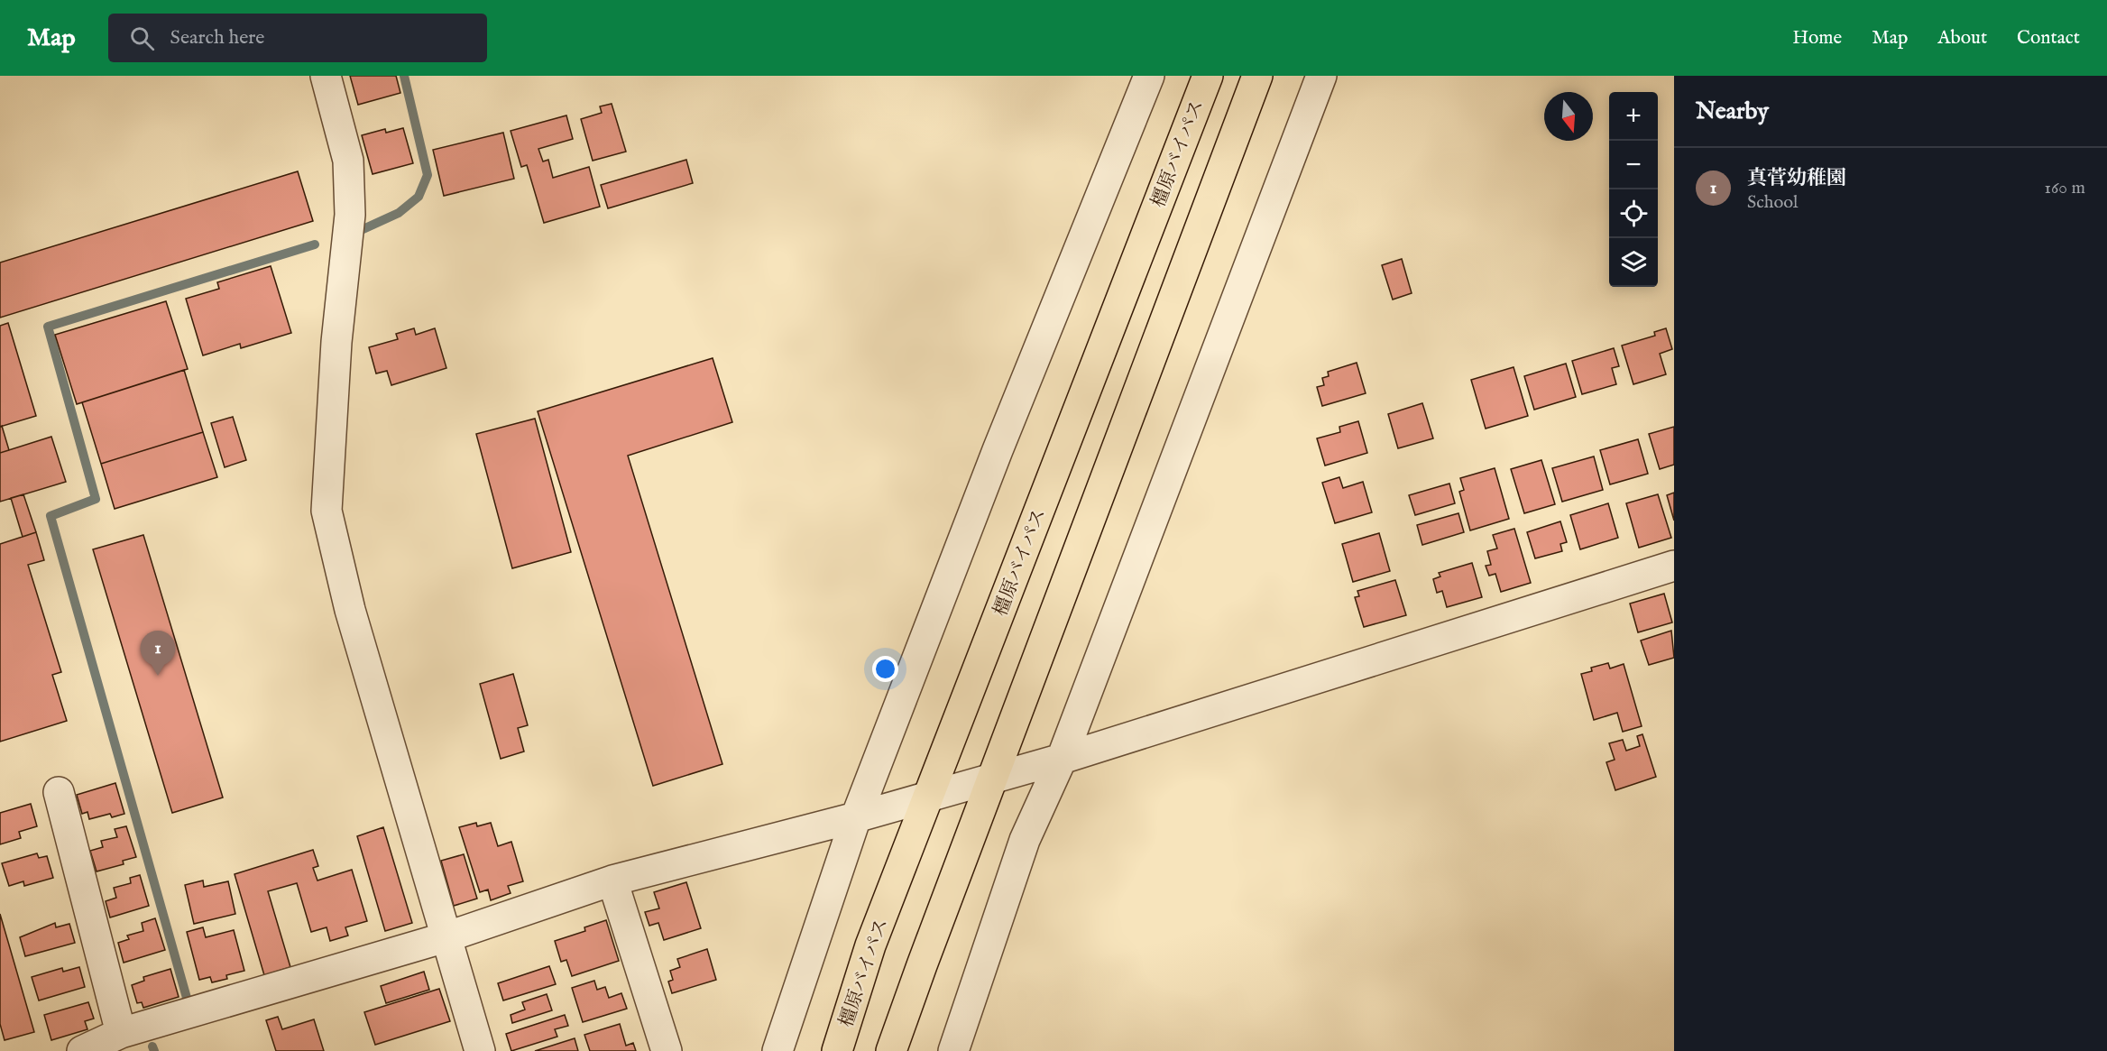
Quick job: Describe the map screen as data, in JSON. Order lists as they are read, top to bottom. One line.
{"streets":{"highway":["橿原バイパス"]},"north":"bottom","page":{"header":"Map","search":"Search here","nav":["Home","Map","About","Contact"],"heading":"Nearby","map_buttons":["+","−"],"list":[{"mark":"1","name":"真菅幼稚園","note":"School","value":"160 m"}],"pins":"1"}}
